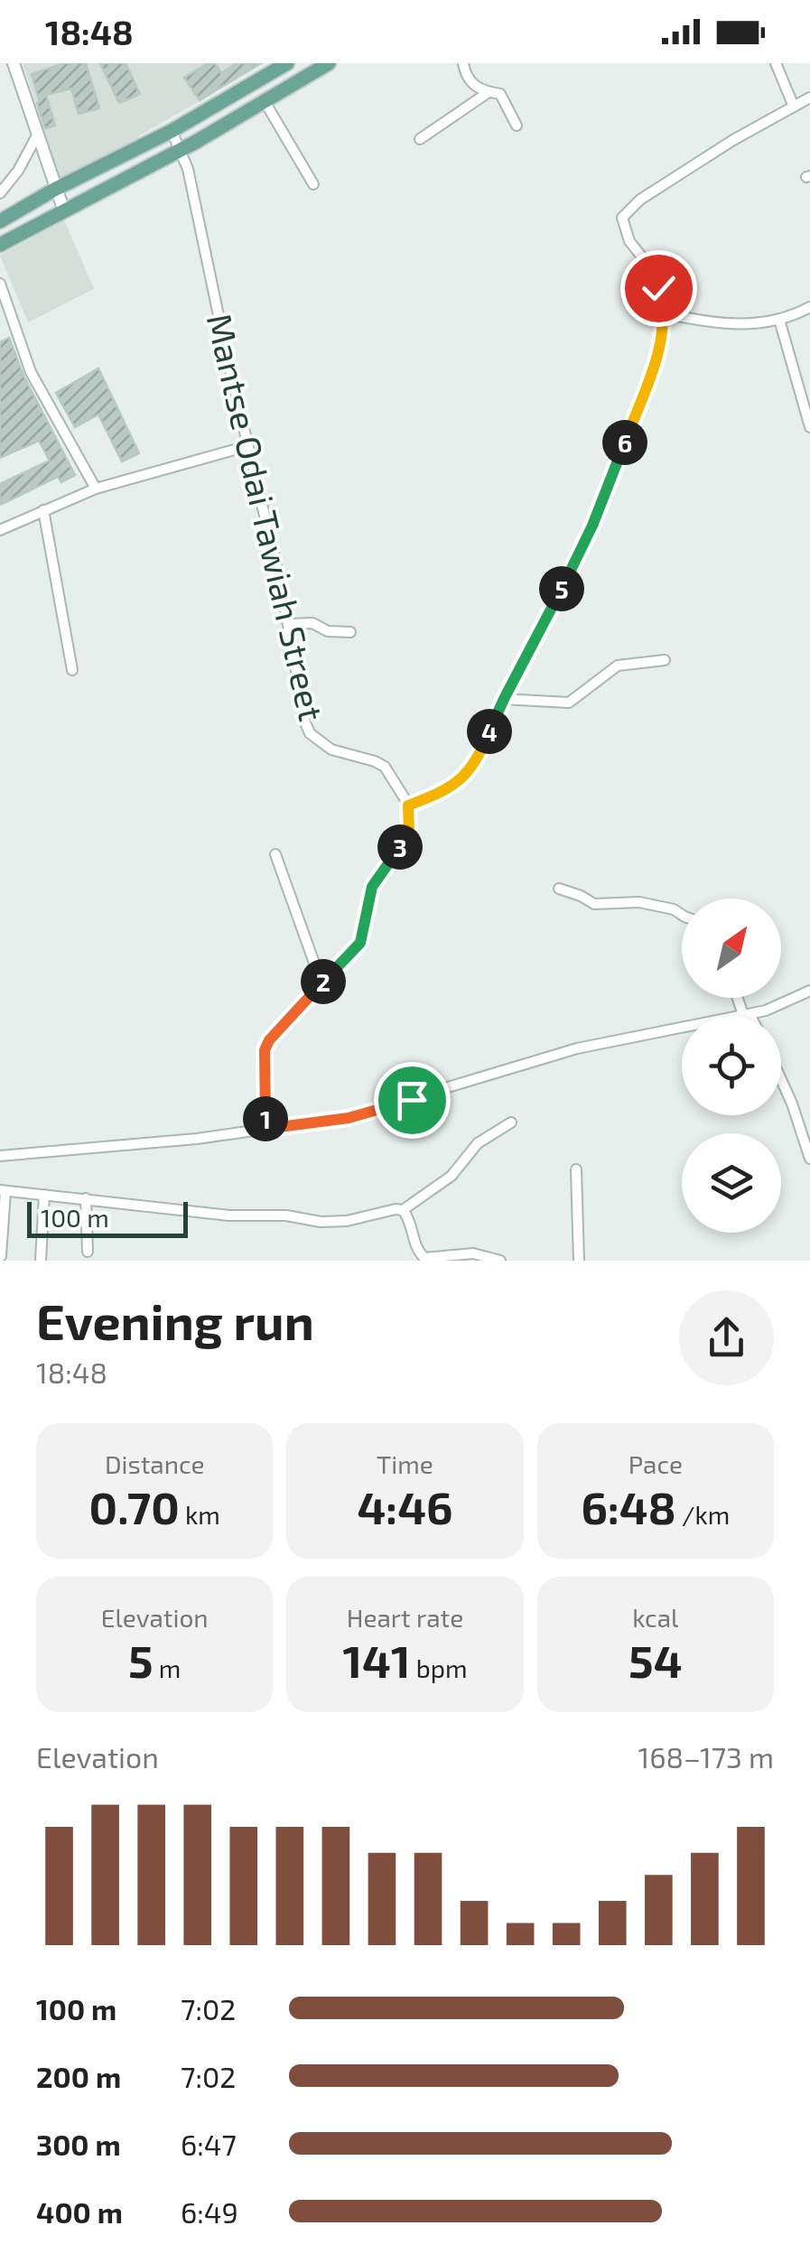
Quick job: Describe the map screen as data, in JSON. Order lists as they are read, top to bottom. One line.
{"streets":{"street":["Mantse Odai Tawiah Street"]},"scale_bar":"100 m","north":"top right","page":{"status":"18:48","pins":["6","5","4","3","2","1"],"scale":"100 m","heading":["Evening run","18:48"],"stats":[["Distance","0.70 km"],["Time","4:46"],["Pace","6:48 /km"],["Elevation","5 m"],["Heart rate","141 bpm"],["kcal","54"]],"chart":["Elevation","168–173 m"],"list":[{"name":"100 m","note":"7:02"},{"name":"200 m","note":"7:02"},{"name":"300 m","note":"6:47"},{"name":"400 m","note":"6:49"}]}}
